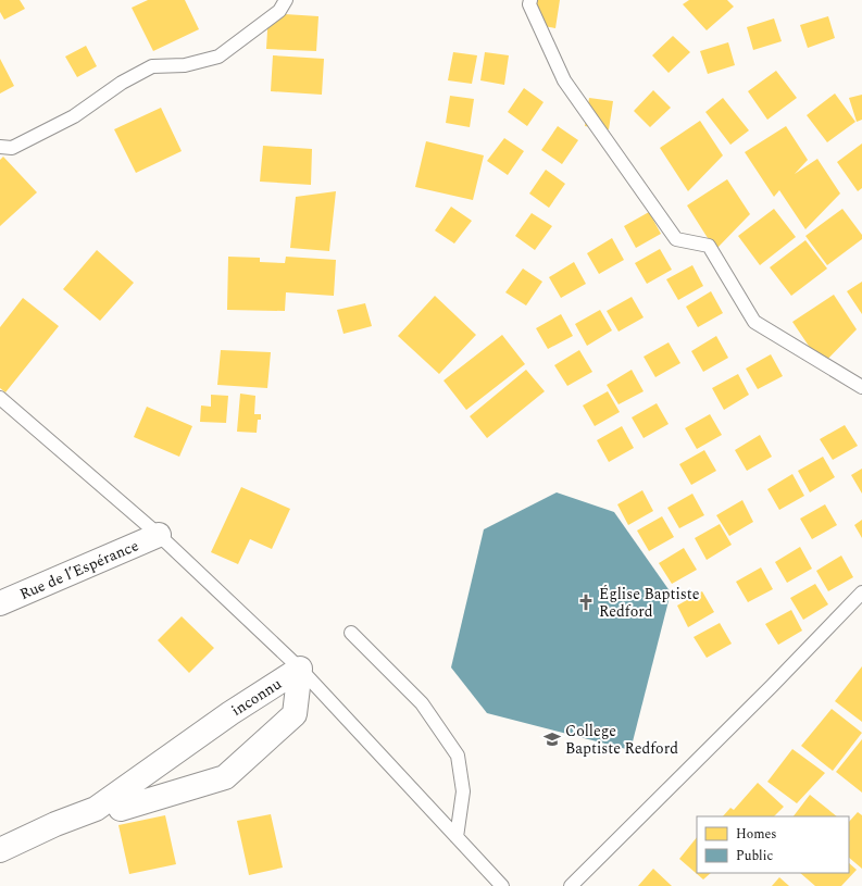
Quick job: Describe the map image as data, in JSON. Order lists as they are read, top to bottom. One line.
{"streets":{"street":["Rue de l’Espérance","inconnu"]},"places":{"church":["Église Baptiste Redford"],"school or university":["College Baptiste Redford"]},"legend":["Homes","Public"]}
